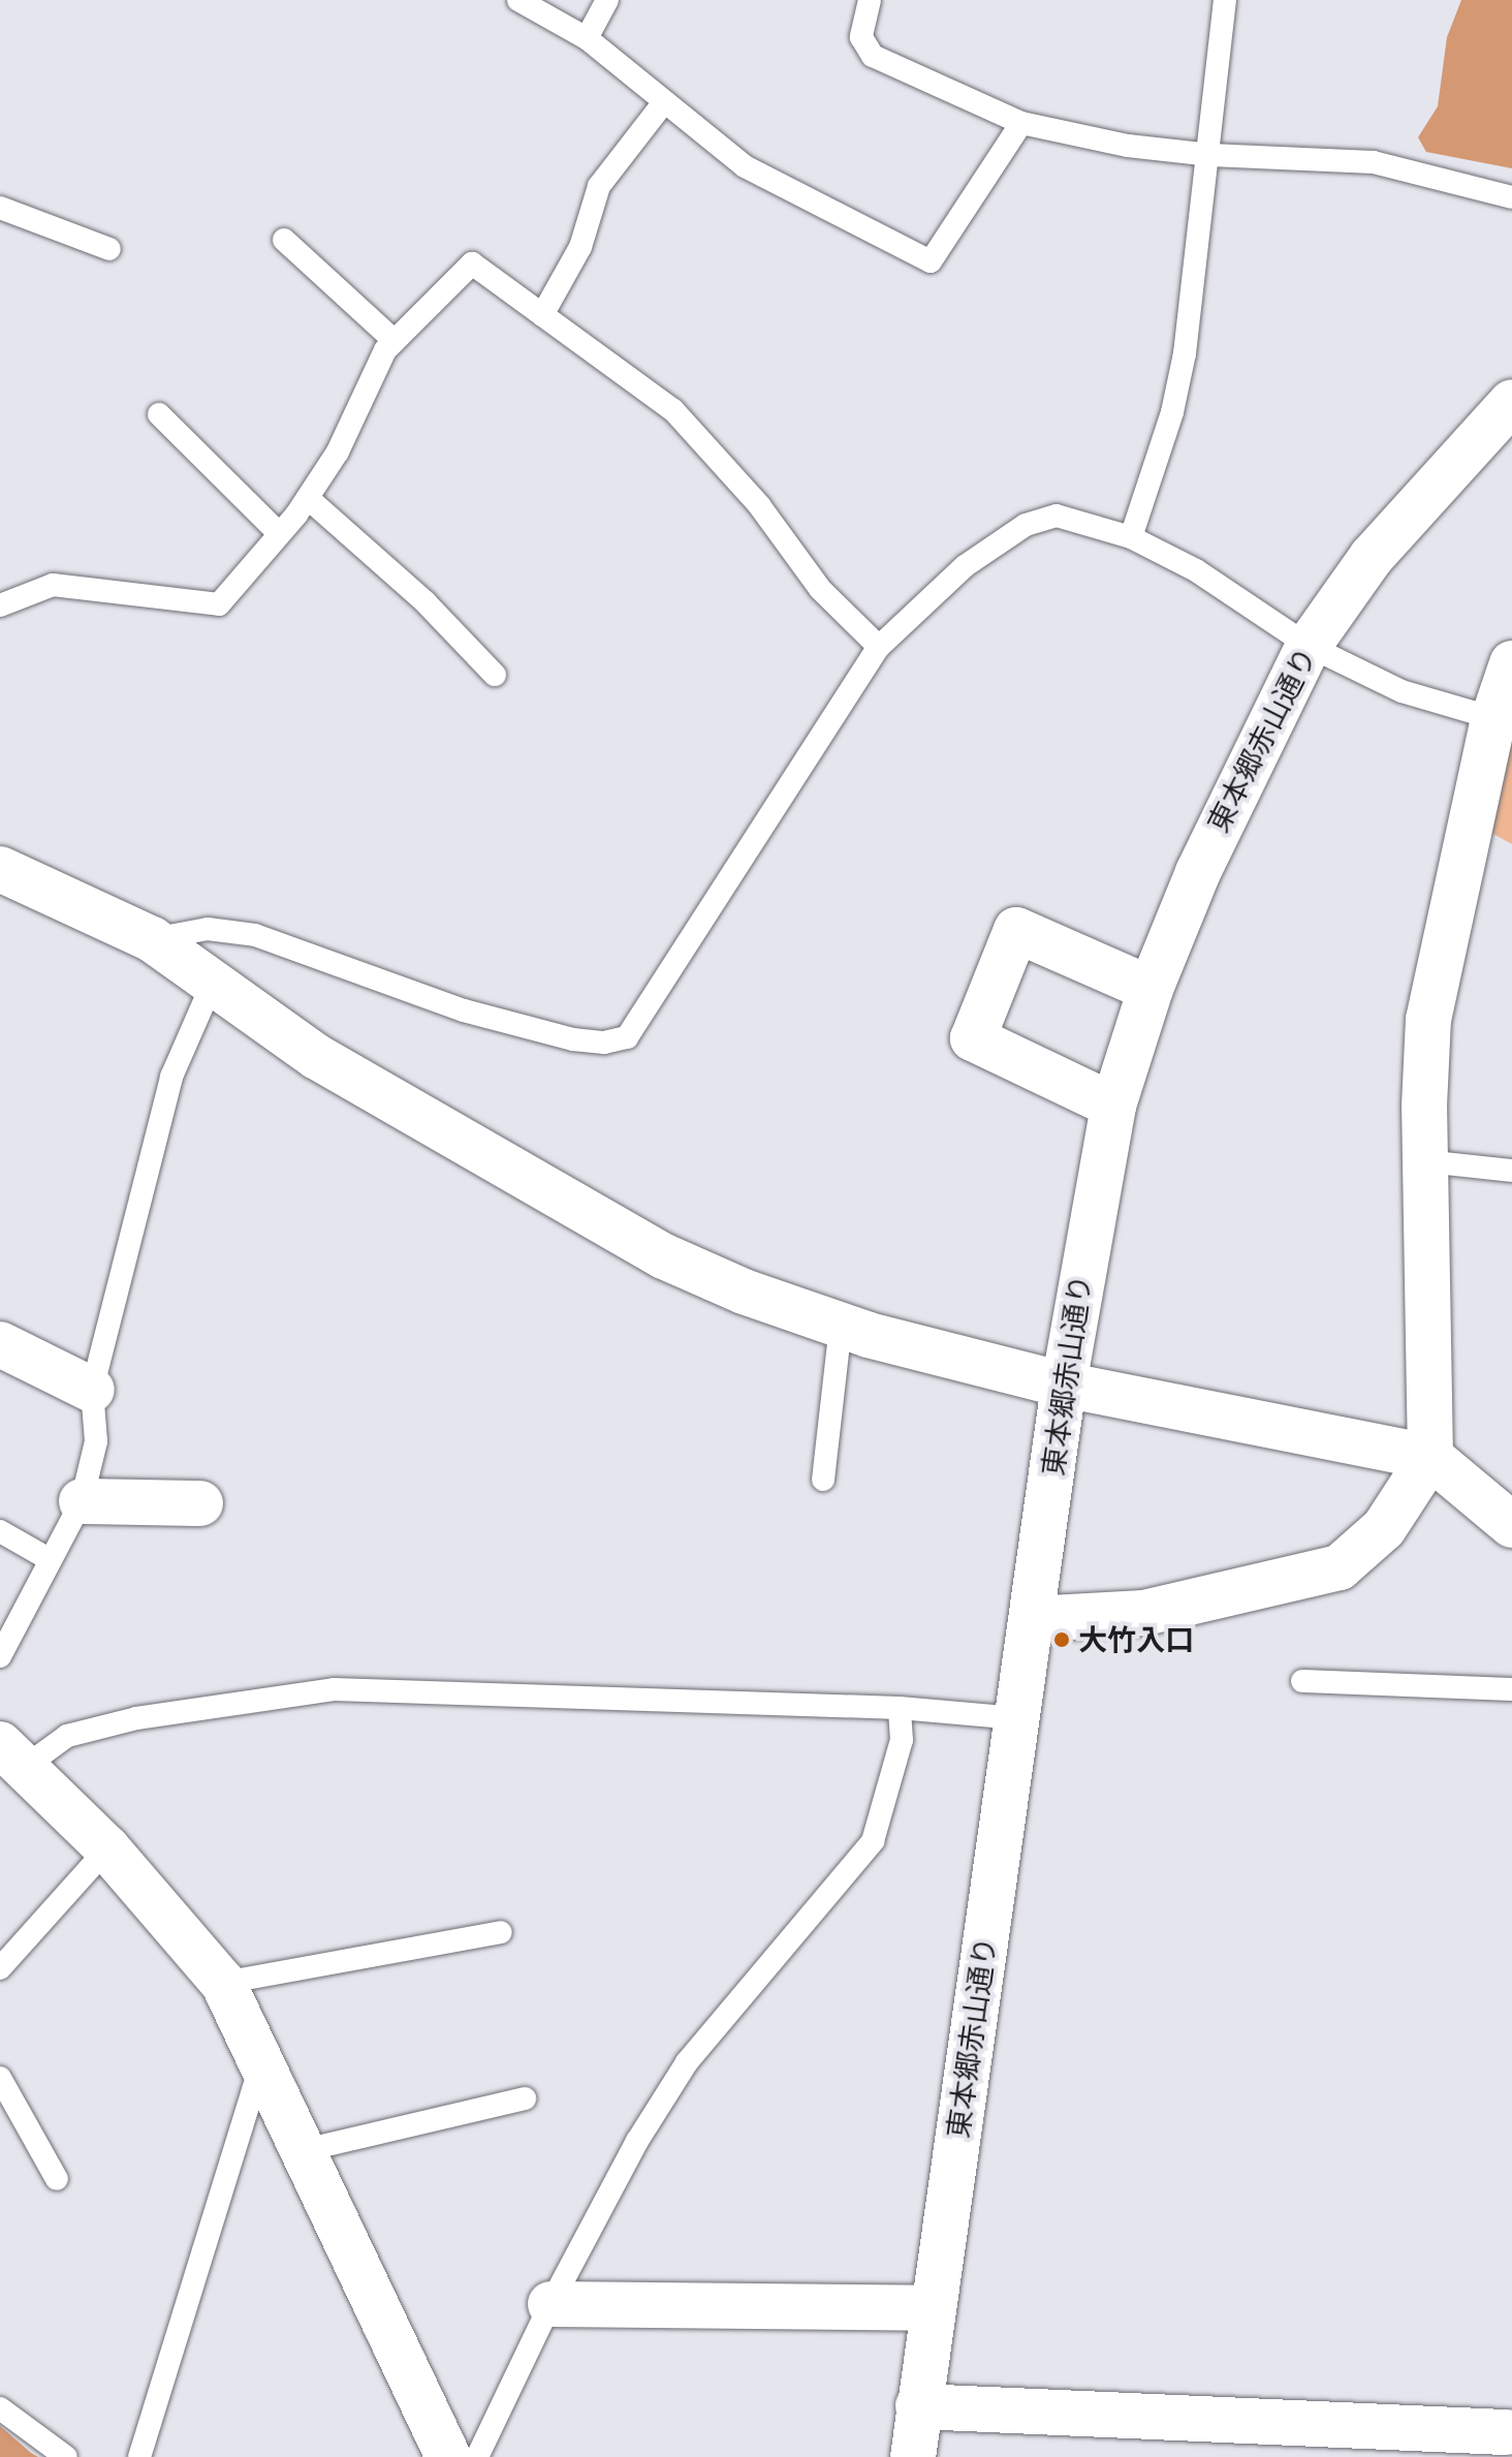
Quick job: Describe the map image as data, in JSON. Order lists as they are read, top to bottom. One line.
{"streets":{"street":["東本郷赤山通り"]},"places":["大竹入口"]}
